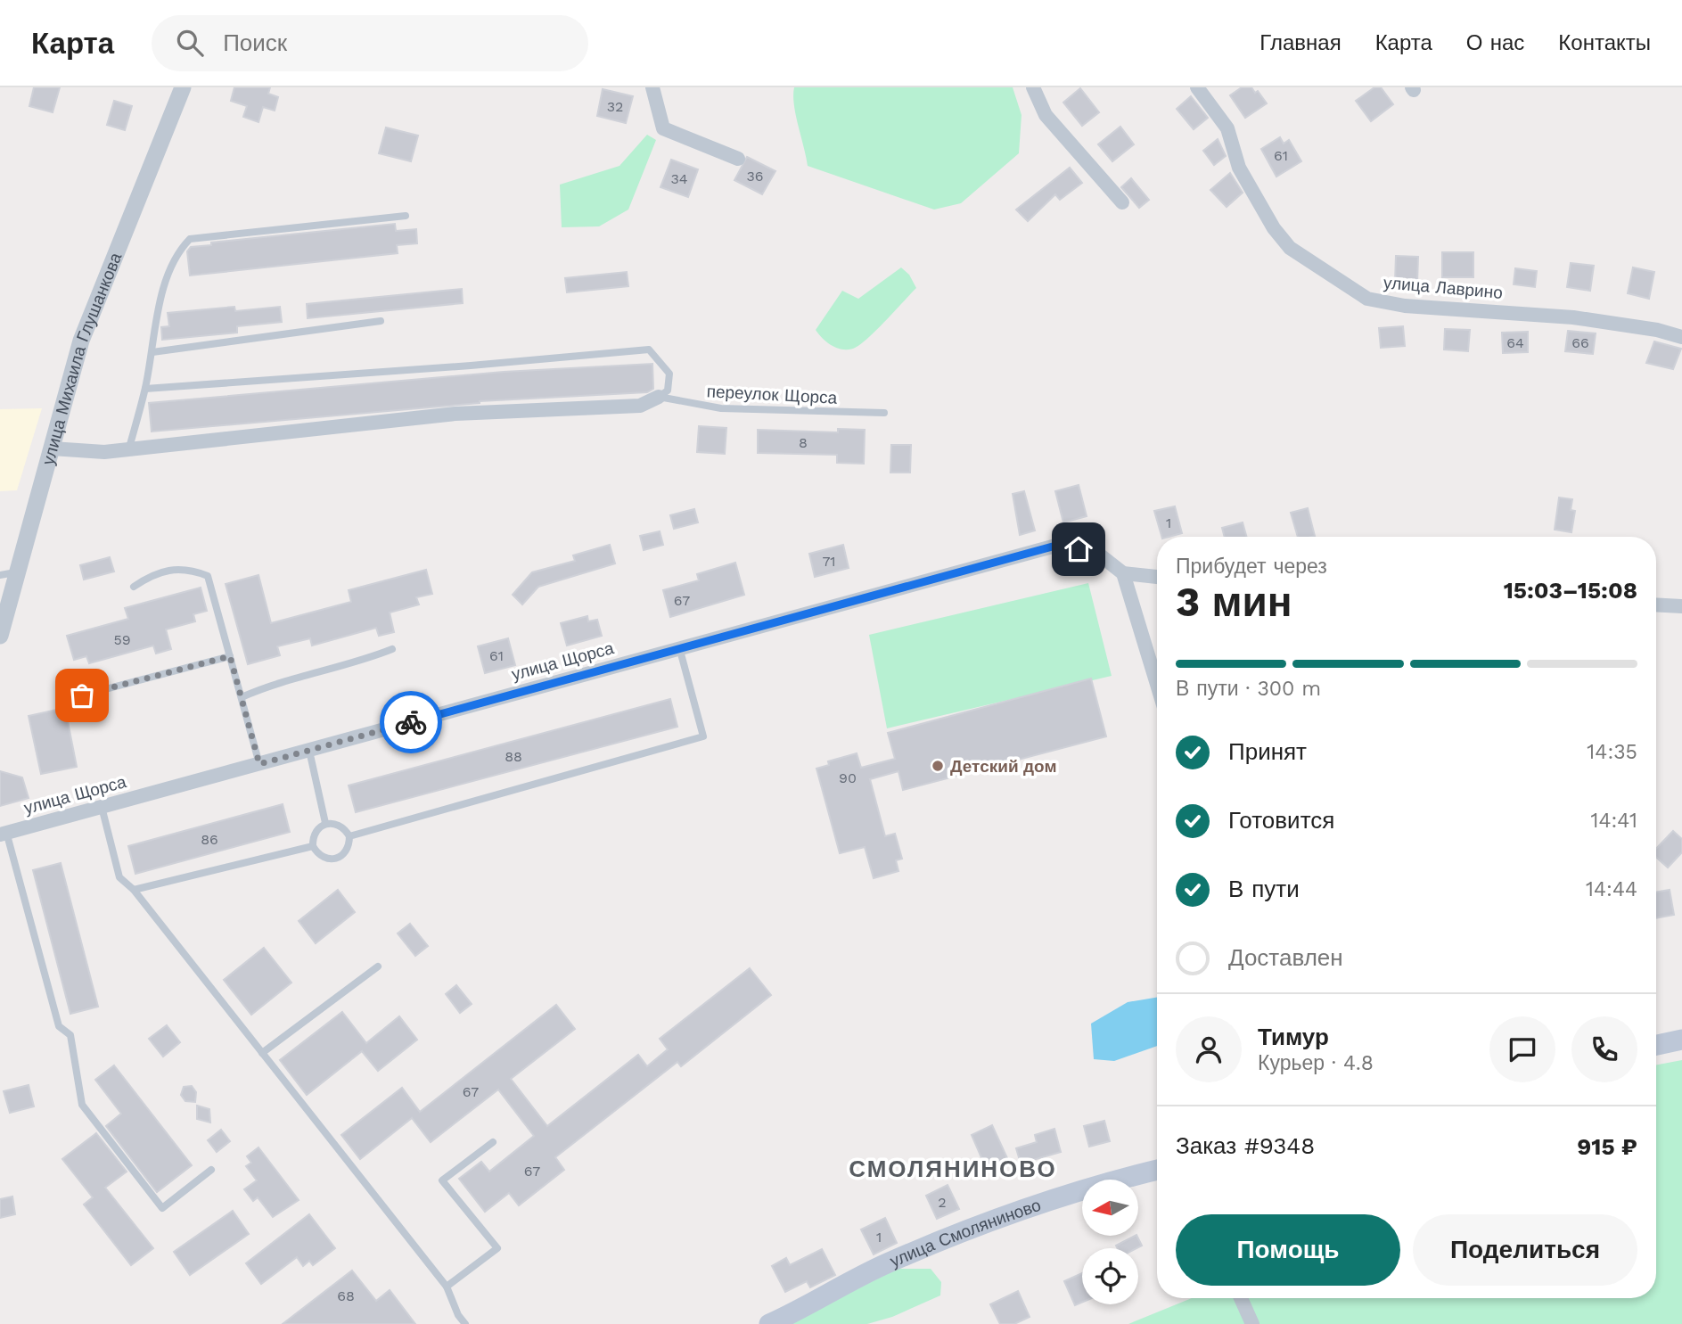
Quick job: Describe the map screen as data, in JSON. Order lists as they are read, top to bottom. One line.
{"streets":{"main road":["улица Смоляниново"],"street":["улица Лаврино","улица Михаила Глушанкова","улица Щорса"],"lane":["переулок Щорса"]},"districts":["СМОЛЯНИНОВО"],"places":["Детский дом"],"house_numbers":["32","61","36","34","64","66","8","1","71","67","59","61","88","90","86","67","67","2","1","68"],"north":"left","page":{"header":"Карта","search":"Поиск","nav":["Главная","Карта","О нас","Контакты"],"heading":["3 мин","Прибудет через","15:03–15:08"],"panel":["Тимур","Курьер · 4.8","Заказ #9348","915 ₽"],"bar":"В пути · 300 m","list":[["Принят","14:35"],["Готовится","14:41"],["В пути","14:44"],"Доставлен"],"buttons":["Помощь","Поделиться"]}}
